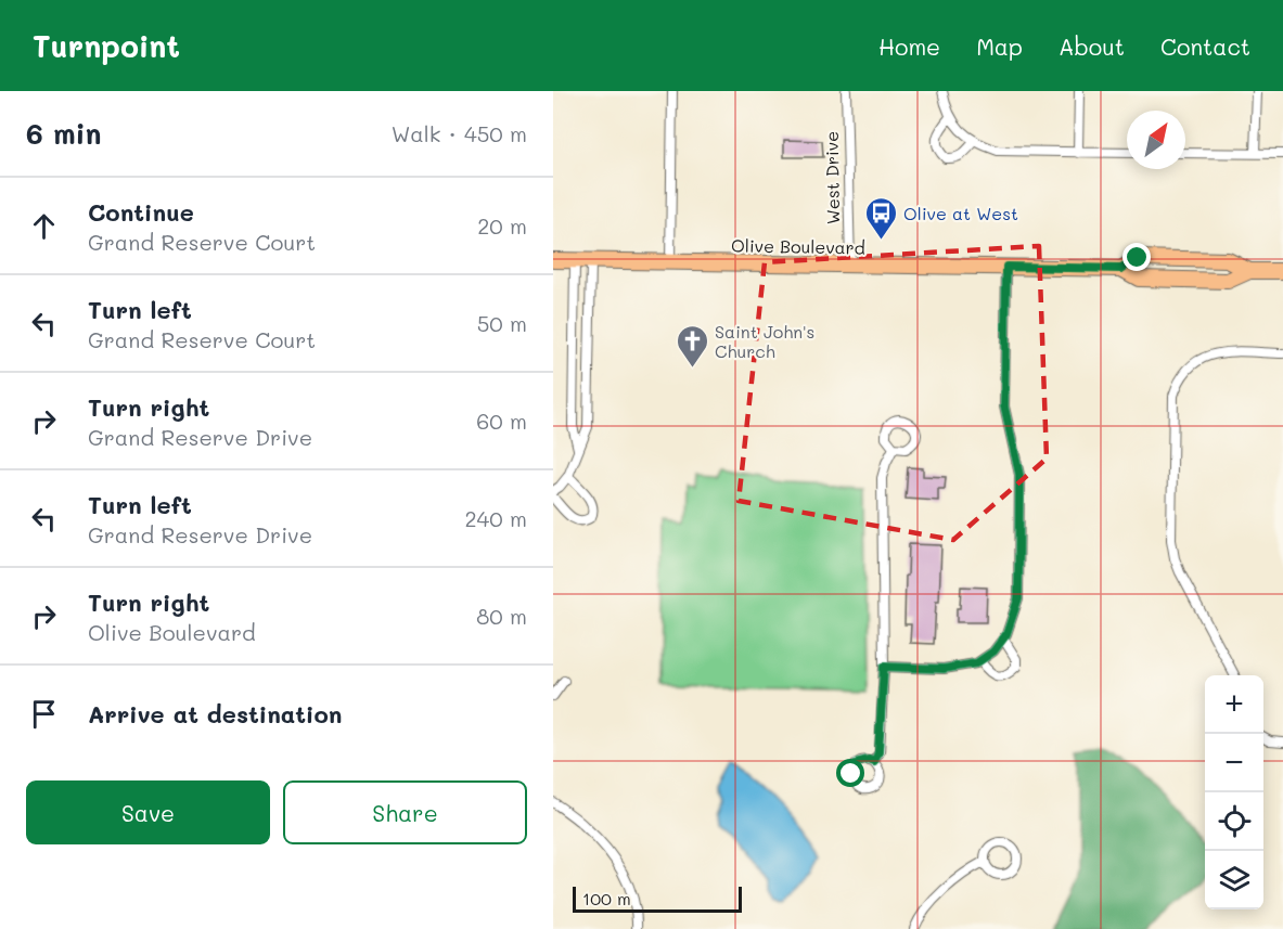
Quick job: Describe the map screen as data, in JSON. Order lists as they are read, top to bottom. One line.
{"streets":{"main road":["Olive Boulevard"],"street":["West Drive"]},"crossings":[["West Drive","Olive Boulevard"]],"places":{"bus stop":["Olive at West"],"church":["Saint John's Church"]},"scale_bar":"100 m","north":"top right","page":{"header":"Turnpoint","nav":["Home","Map","About","Contact"],"heading":["6 min","Walk · 450 m"],"list":[["Continue","Grand Reserve Court","20 m"],["Turn left","Grand Reserve Court","50 m"],["Turn right","Grand Reserve Drive","60 m"],["Turn left","Grand Reserve Drive","240 m"],["Turn right","Olive Boulevard","80 m"],"Arrive at destination"],"map_buttons":["+","−"],"buttons":["Save","Share"],"scale":"100 m"}}
